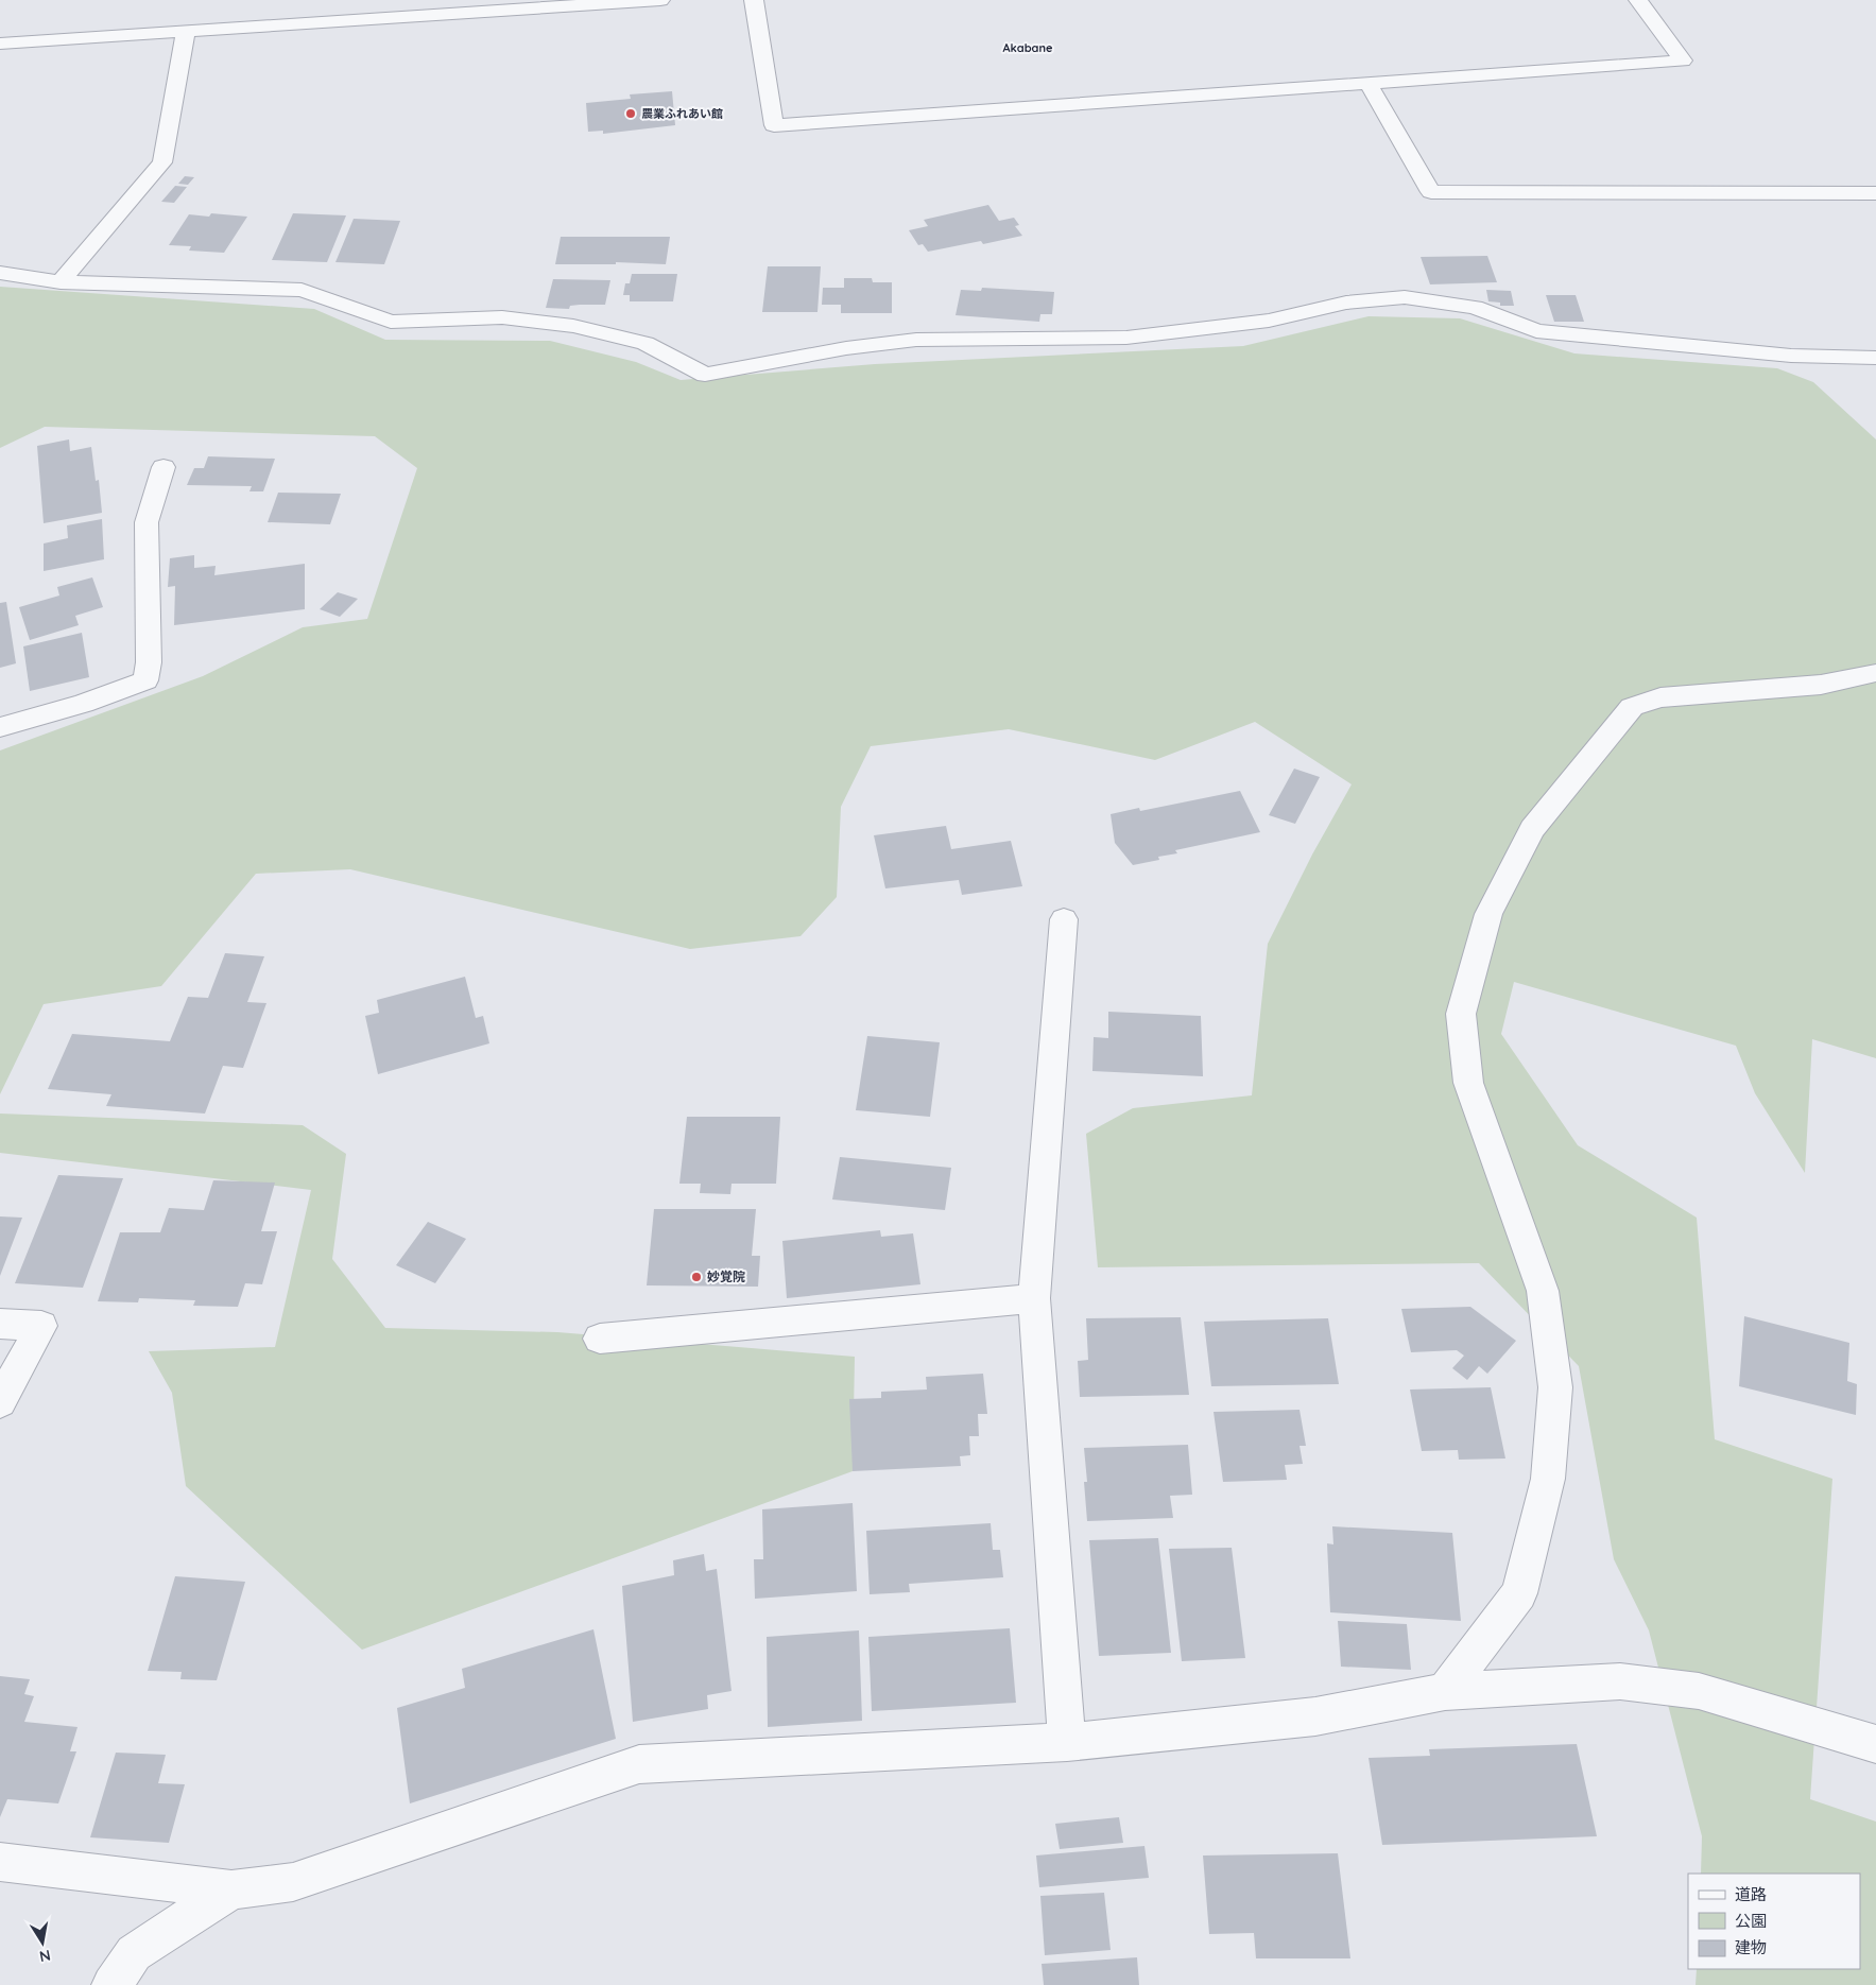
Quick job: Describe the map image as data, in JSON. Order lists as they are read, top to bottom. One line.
{"districts":["Akabane"],"places":["農業ふれあい館","妙覚院"],"legend":["道路","公園","建物"],"north":"bottom"}
